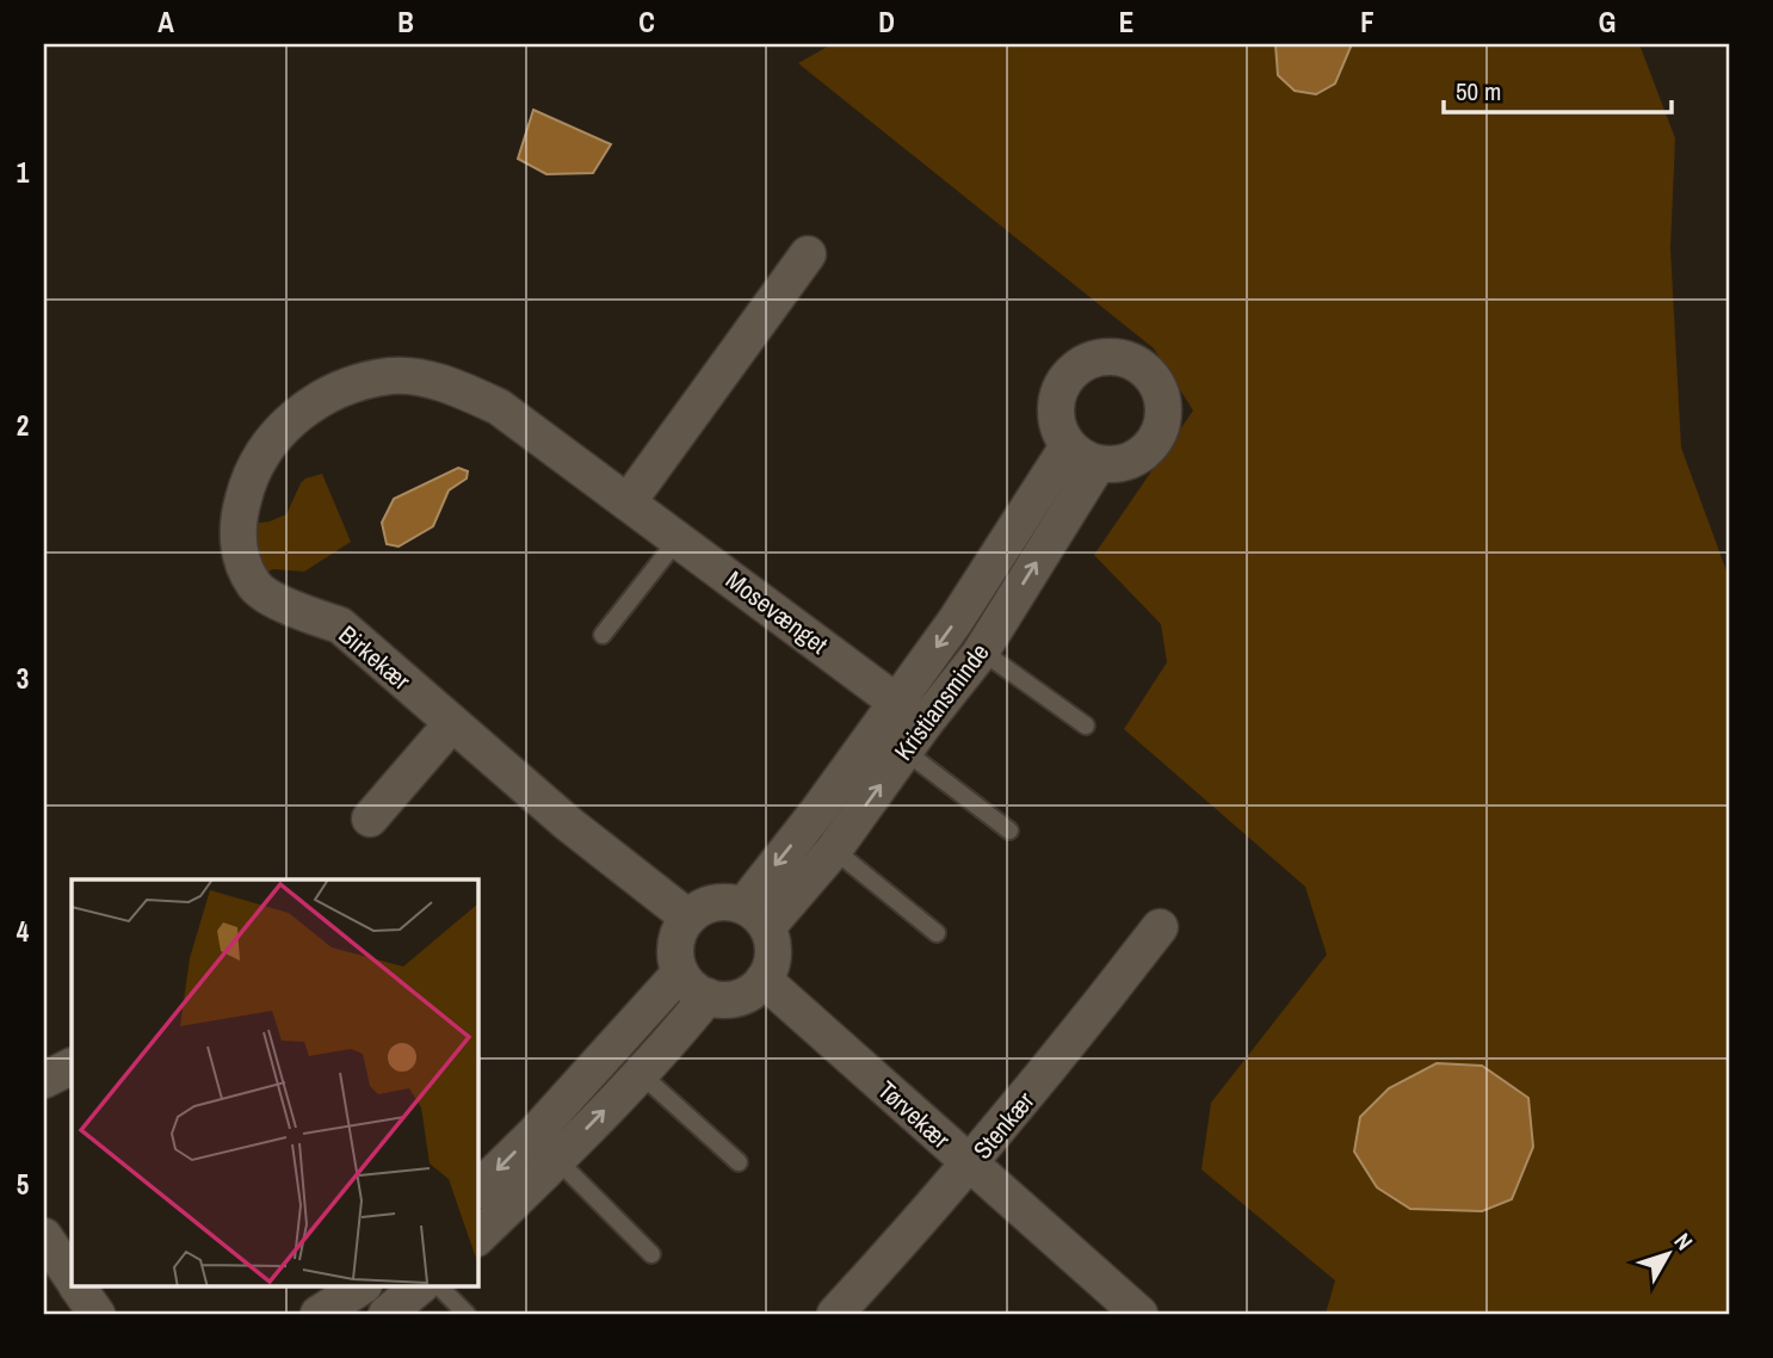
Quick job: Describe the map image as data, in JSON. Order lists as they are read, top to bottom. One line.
{"streets":{"street":["Mosevænget","Birkekær","Kristiansminde","Tørvekær","Stenkær"]},"crossings":[["Mosevænget","Birkekær"],["Mosevænget","Kristiansminde"],["Birkekær","Kristiansminde"],["Birkekær","Tørvekær"],["Kristiansminde","Tørvekær"],["Tørvekær","Stenkær"]],"scale_bar":"50 m","north":"top right","grid":{"columns":["A","B","C","D","E","F","G"],"rows":["1","2","3","4","5"]}}
